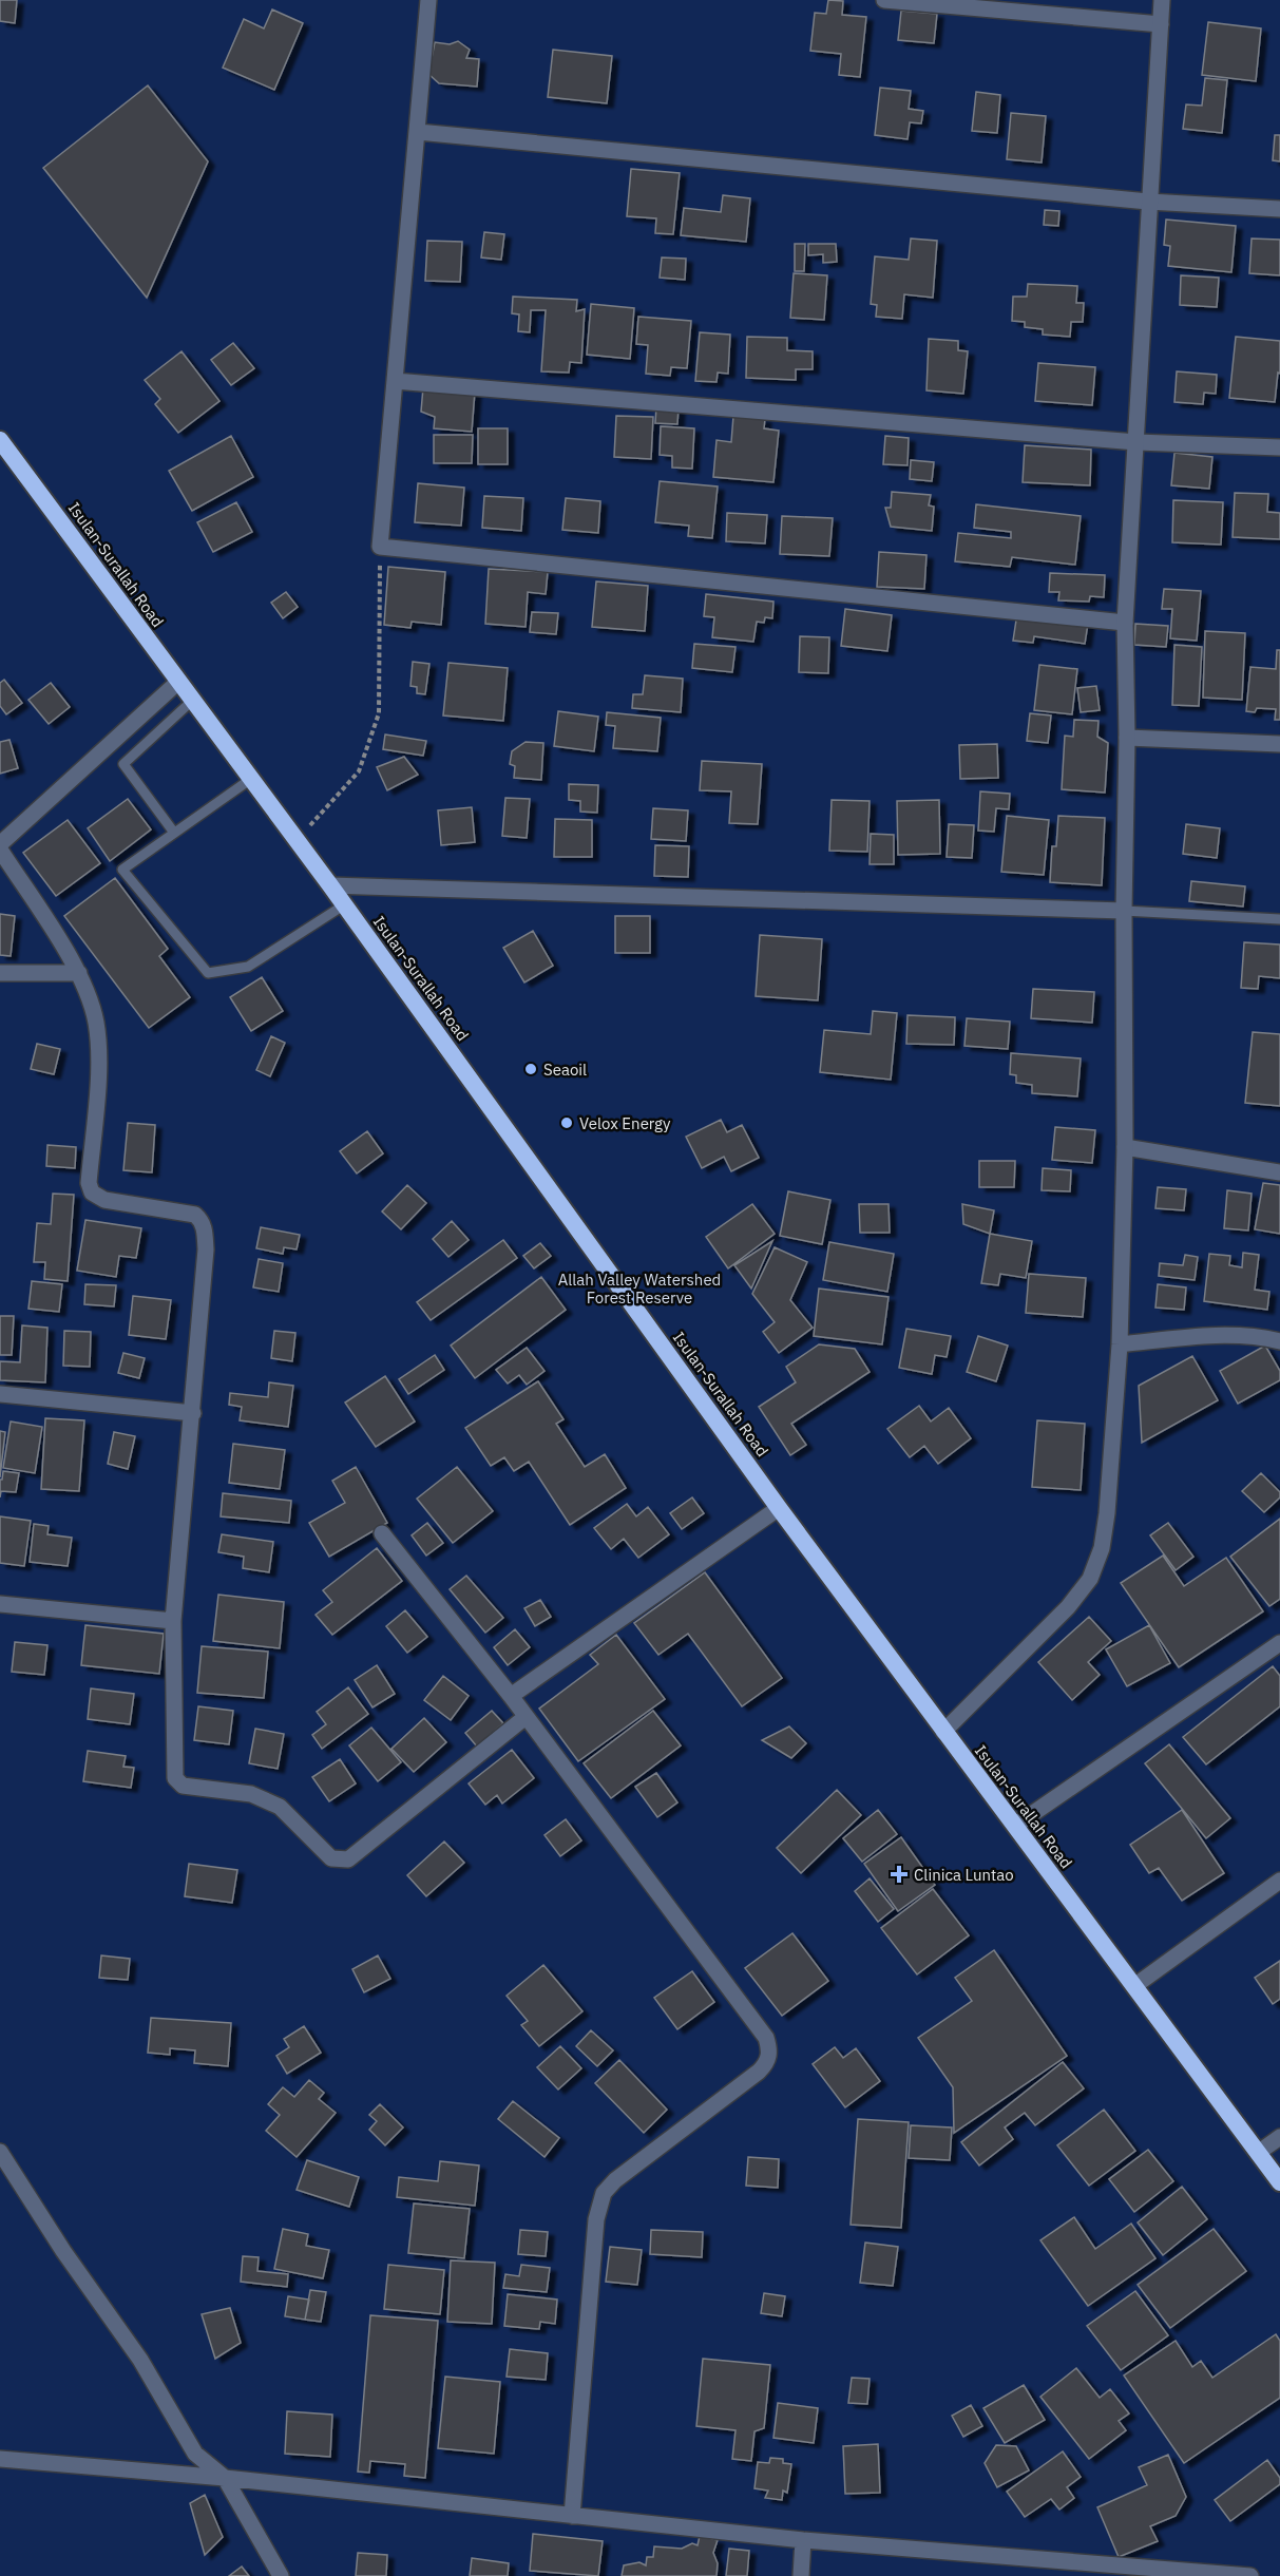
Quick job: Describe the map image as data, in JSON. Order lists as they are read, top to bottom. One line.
{"streets":{"highway":["Isulan-Surallah Road"]},"parks":["Allah Valley Watershed Forest Reserve"],"places":{"other":["Seaoil","Velox Energy"],"health":["Clinica Luntao"]}}
